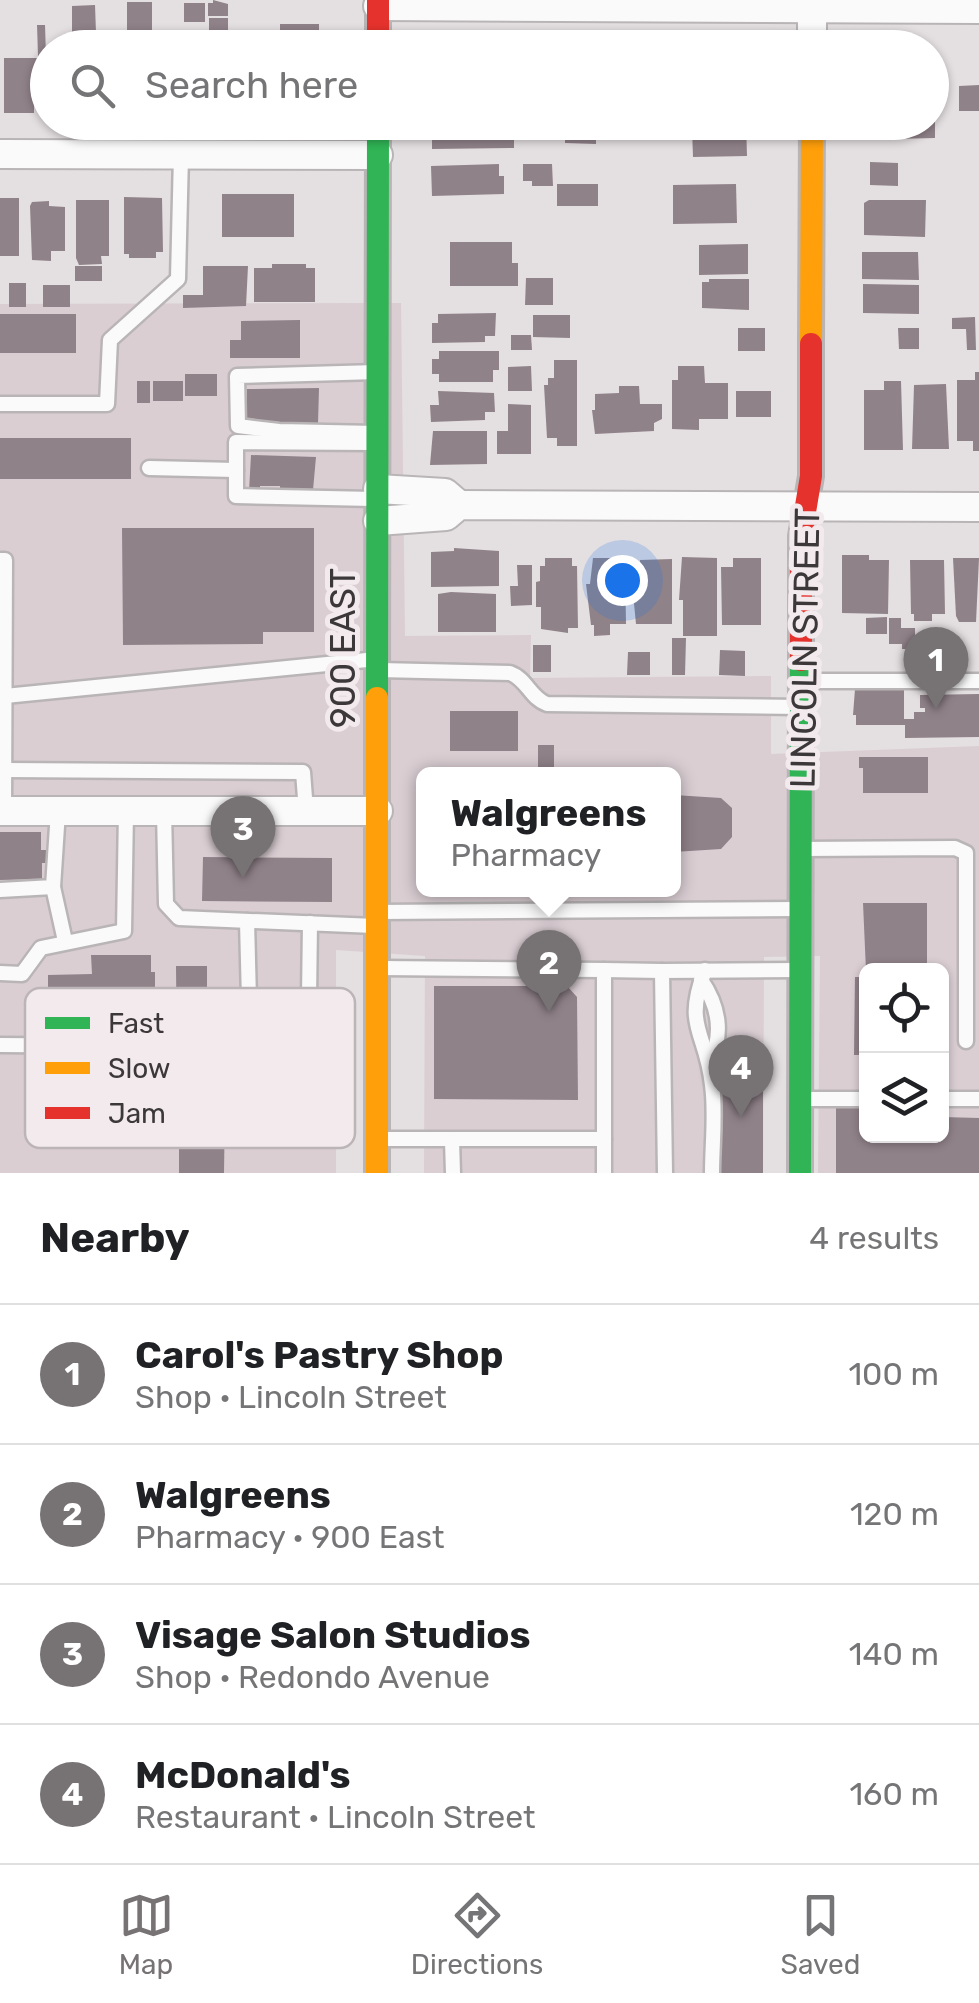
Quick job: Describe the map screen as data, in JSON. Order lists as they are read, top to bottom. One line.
{"streets":{"street":["900 EAST","LINCOLN STREET"]},"legend":["Fast","Slow","Jam"],"page":{"search":"Search here","pins":["1","3","2","4"],"popup":["Walgreens","Pharmacy"],"heading":["Nearby","4 results"],"list":[{"mark":"1","name":"Carol's Pastry Shop","note":"Shop · Lincoln Street","value":"100 m"},{"mark":"2","name":"Walgreens","note":"Pharmacy · 900 East","value":"120 m"},{"mark":"3","name":"Visage Salon Studios","note":"Shop · Redondo Avenue","value":"140 m"},{"mark":"4","name":"McDonald's","note":"Restaurant · Lincoln Street","value":"160 m"}],"nav":["Map","Directions","Saved"]}}
